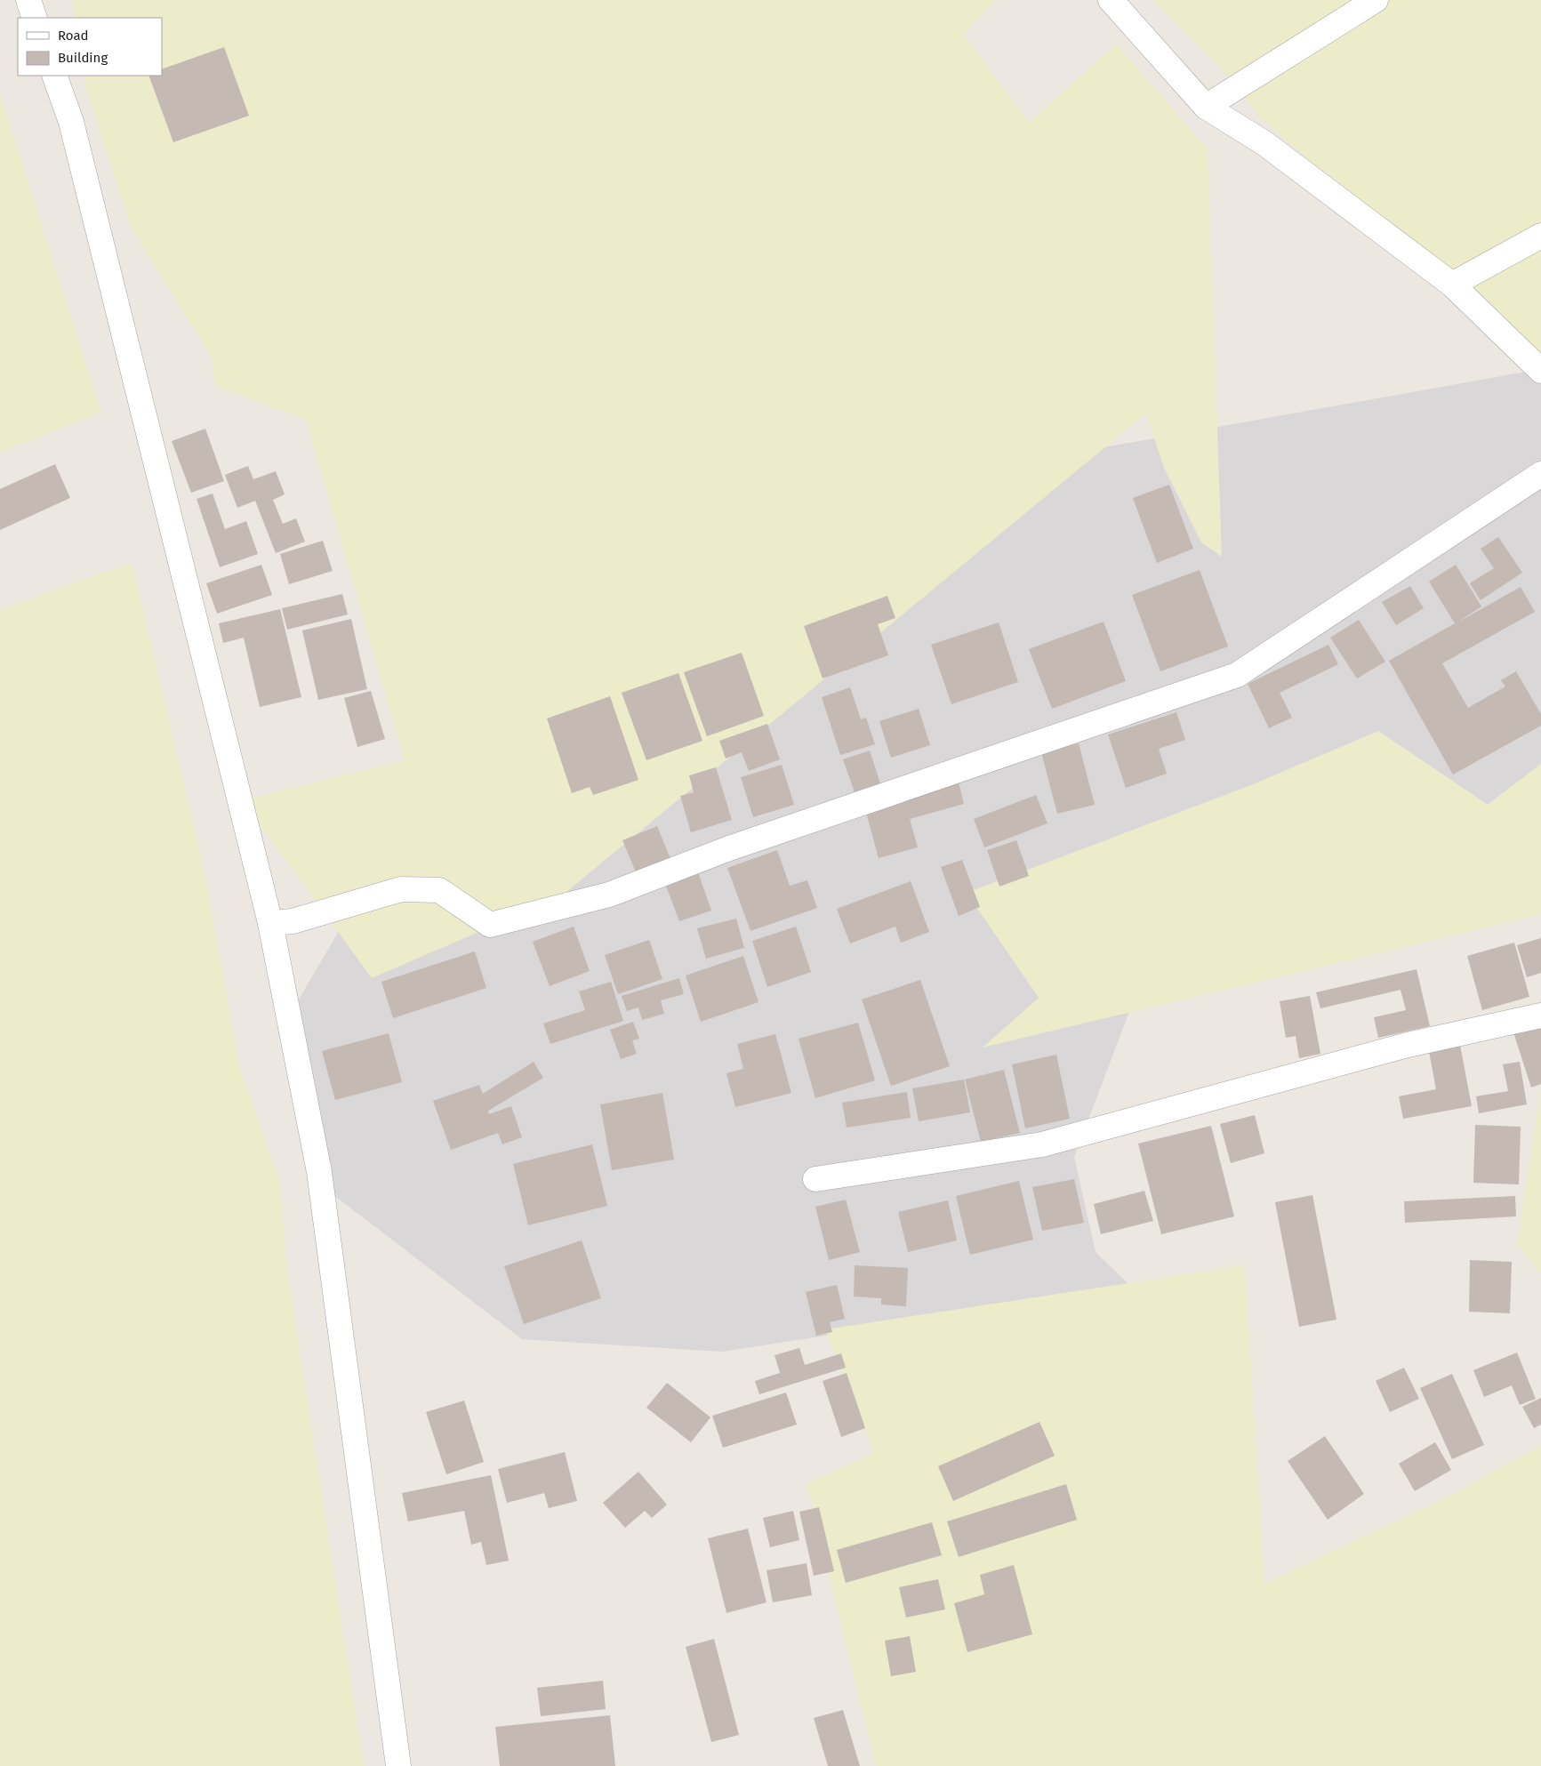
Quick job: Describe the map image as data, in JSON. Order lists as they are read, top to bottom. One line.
{"legend":["Road","Building"]}
